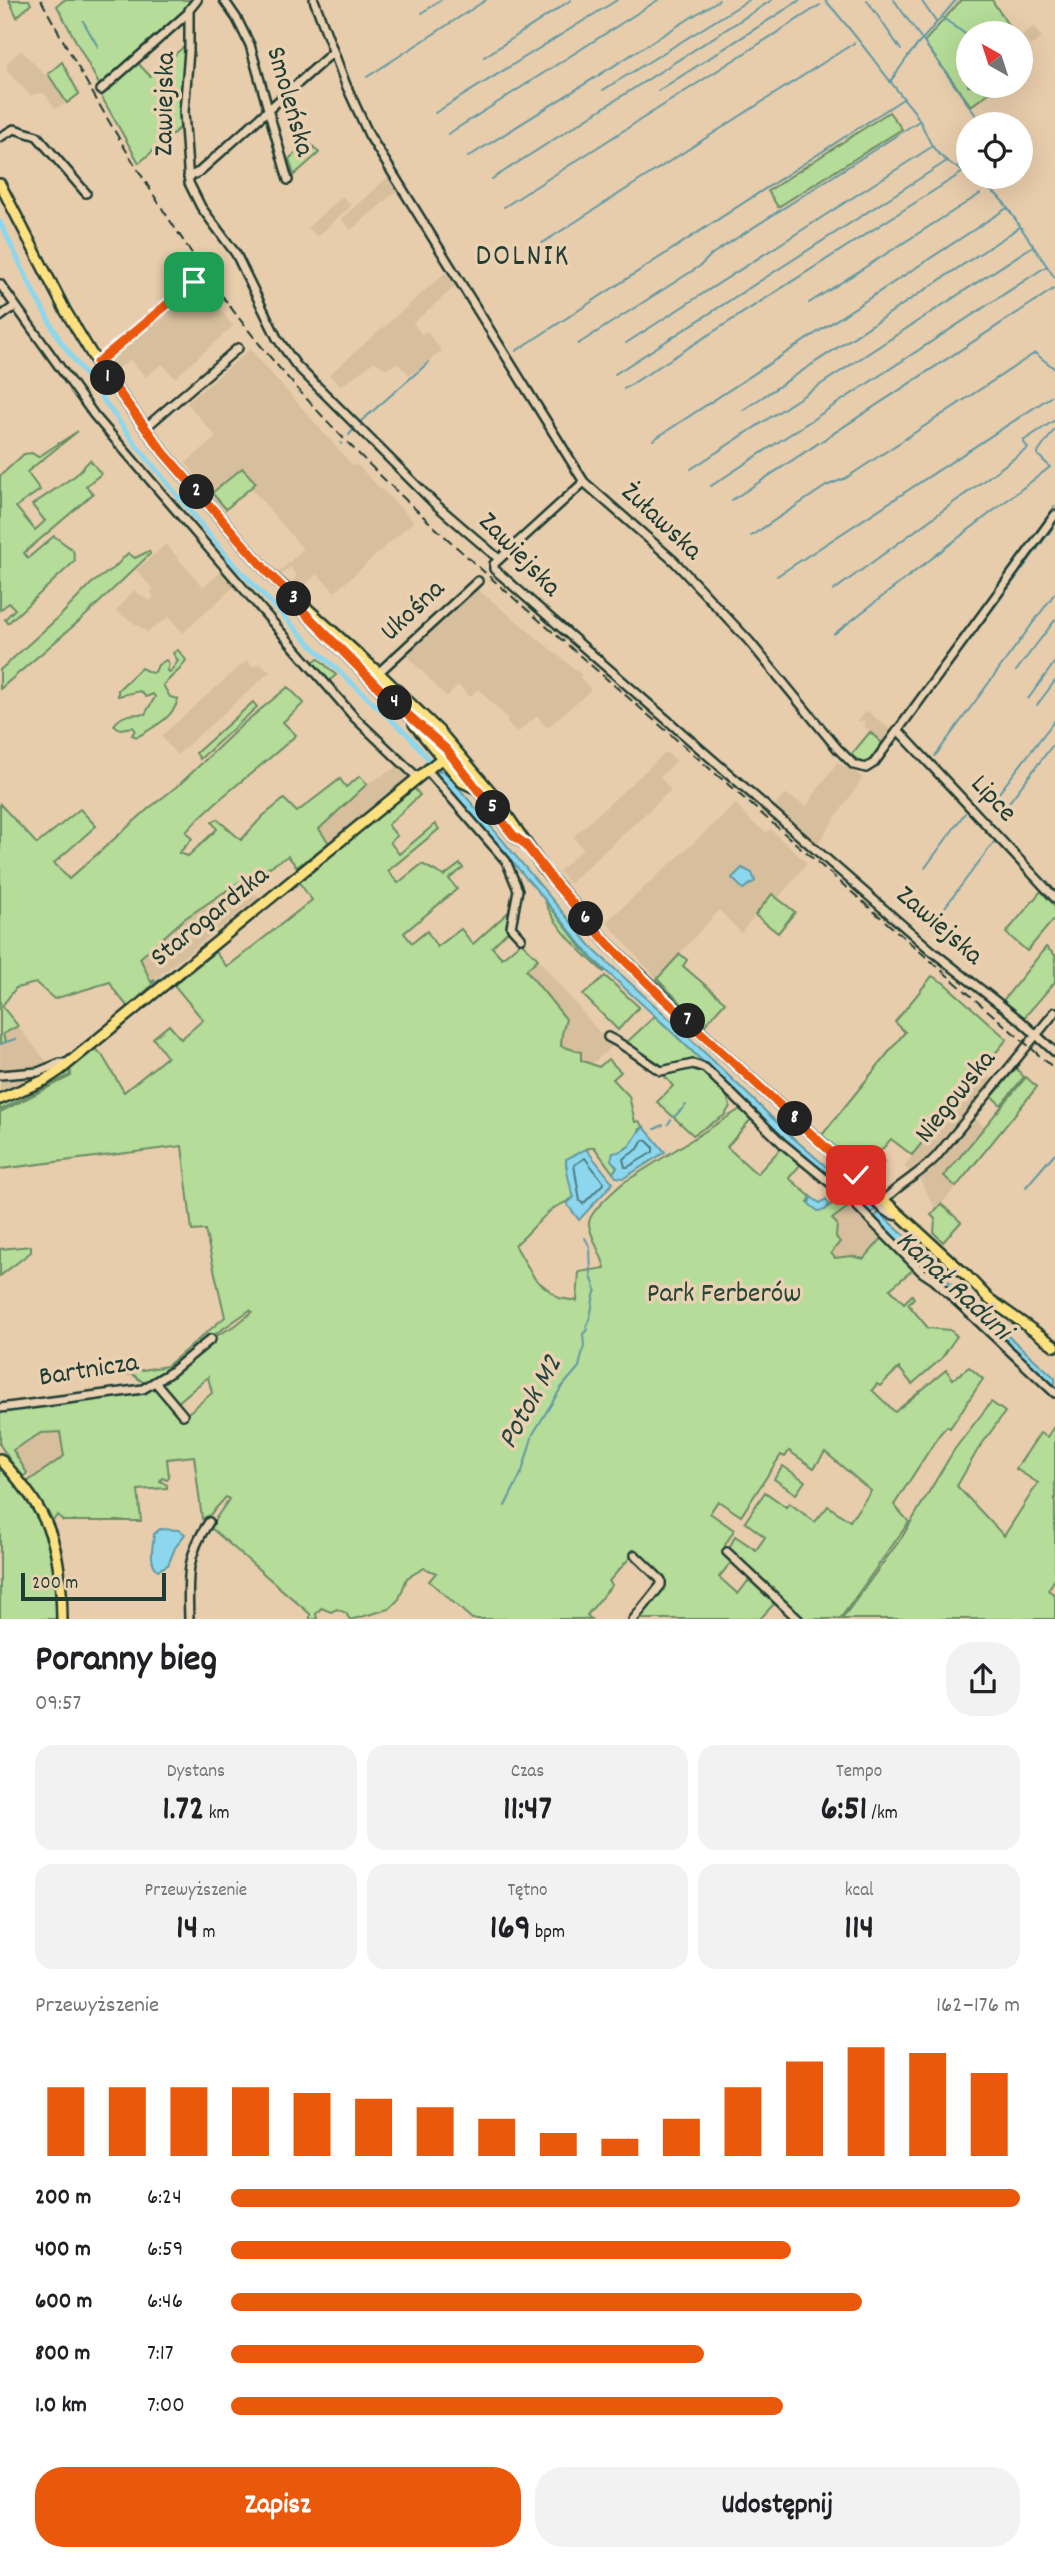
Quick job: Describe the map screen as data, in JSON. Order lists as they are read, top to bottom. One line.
{"streets":{"main road":["Starogardzka"],"street":["Smoleńska","Zawiejska","Żuławska","Ukośna","Lipce","Niegowska","Bartnicza"]},"crossings":[["Zawiejska","Niegowska"],["Żuławska","Lipce"]],"districts":["DOLNIK"],"water":["Kanał Raduni","Potok M2"],"parks":["Park Ferberów"],"scale_bar":"200 m","north":"top left","page":{"pins":["1","2","3","4","5","6","7","8"],"scale":"200 m","heading":["Poranny bieg","09:57"],"stats":[["Dystans","1.72 km"],["Czas","11:47"],["Tempo","6:51 /km"],["Przewyższenie","14 m"],["Tętno","169 bpm"],["kcal","114"]],"chart":["Przewyższenie","162–176 m"],"list":[{"name":"200 m","note":"6:24"},{"name":"400 m","note":"6:59"},{"name":"600 m","note":"6:46"},{"name":"800 m","note":"7:17"},{"name":"1.0 km","note":"7:00"}],"buttons":["Zapisz","Udostępnij"]}}
